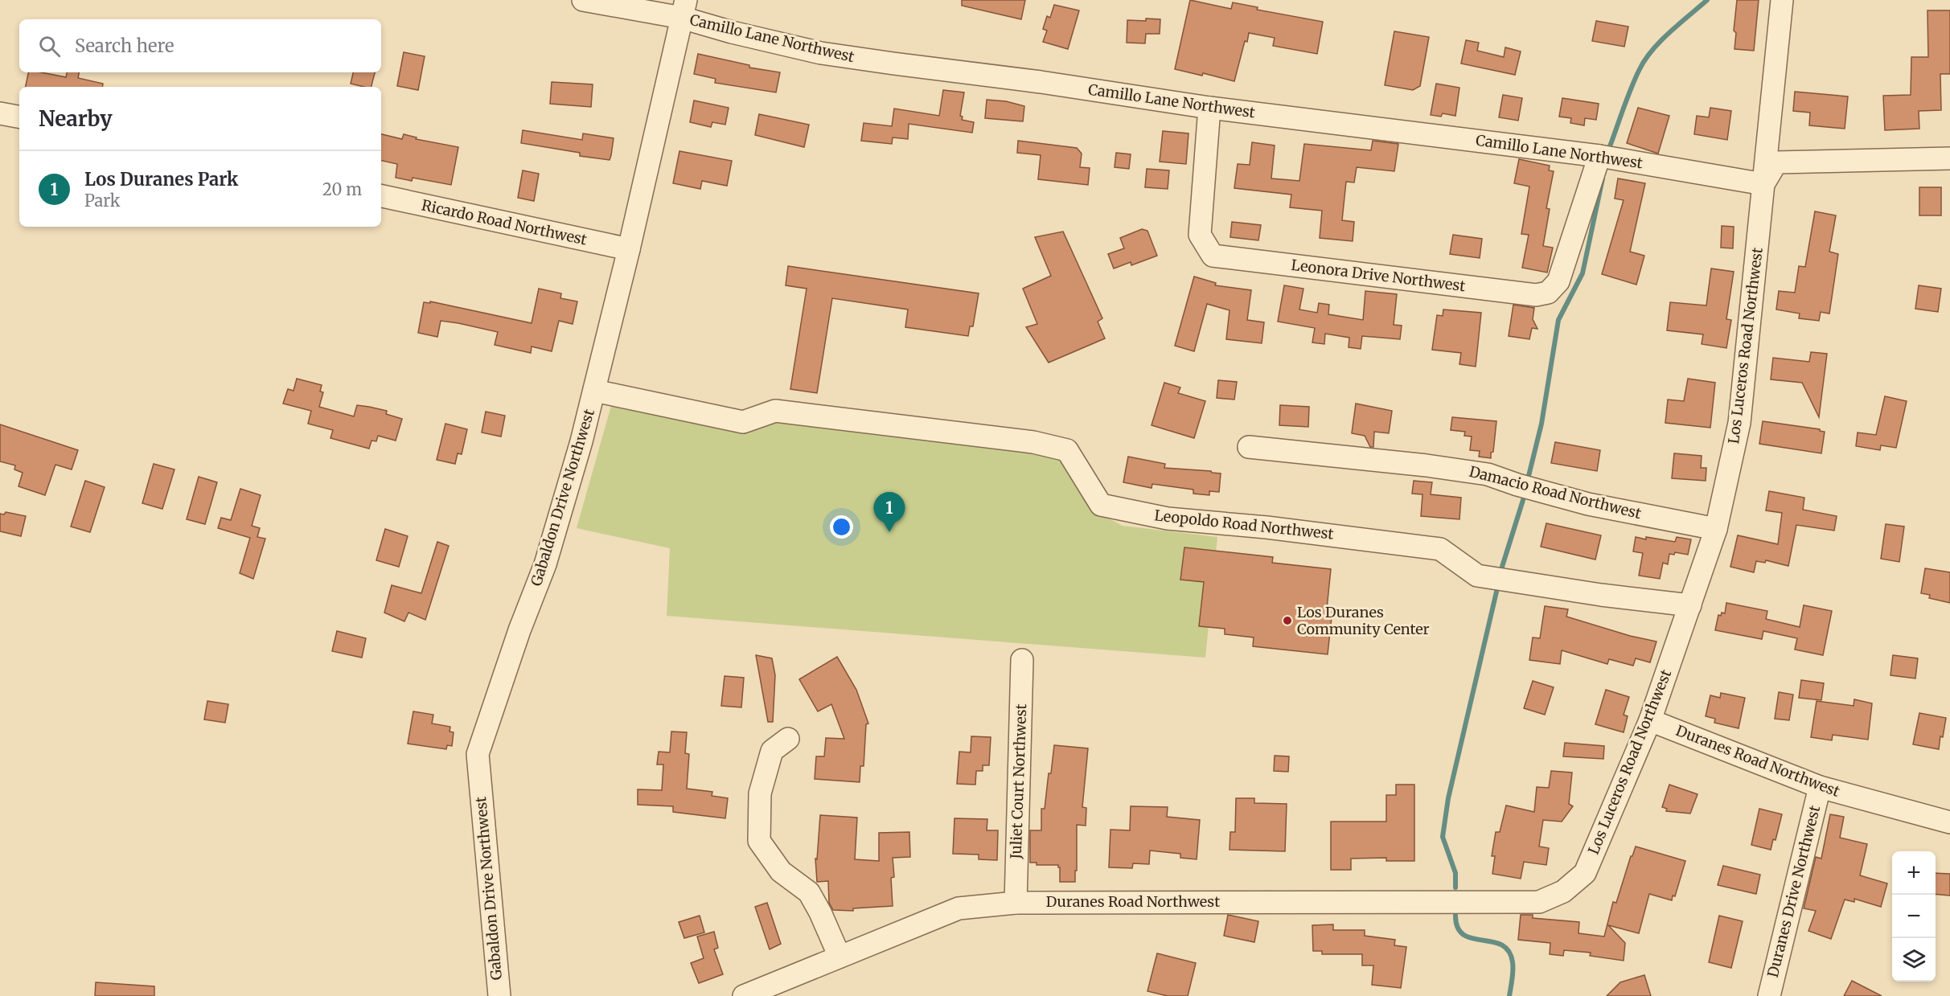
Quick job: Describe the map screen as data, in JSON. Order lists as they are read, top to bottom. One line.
{"streets":{"street":["Camillo Lane Northwest","Ricardo Road Northwest","Leonora Drive Northwest","Los Luceros Road Northwest","Damacio Road Northwest","Gabaldon Drive Northwest","Leopoldo Road Northwest","Duranes Road Northwest","Juliet Court Northwest","Duranes Drive Northwest"]},"crossings":[["Camillo Lane Northwest","Leonora Drive Northwest"],["Camillo Lane Northwest","Los Luceros Road Northwest"],["Camillo Lane Northwest","Gabaldon Drive Northwest"],["Ricardo Road Northwest","Gabaldon Drive Northwest"],["Los Luceros Road Northwest","Damacio Road Northwest"],["Los Luceros Road Northwest","Leopoldo Road Northwest"],["Los Luceros Road Northwest","Duranes Road Northwest"],["Gabaldon Drive Northwest","Leopoldo Road Northwest"],["Duranes Road Northwest","Juliet Court Northwest"],["Duranes Road Northwest","Duranes Drive Northwest"]],"places":["Los Duranes Community Center"],"page":{"search":"Search here","heading":"Nearby","list":[{"mark":"1","name":"Los Duranes Park","note":"Park","value":"20 m"}],"pins":"1","map_buttons":["+","−"]}}
